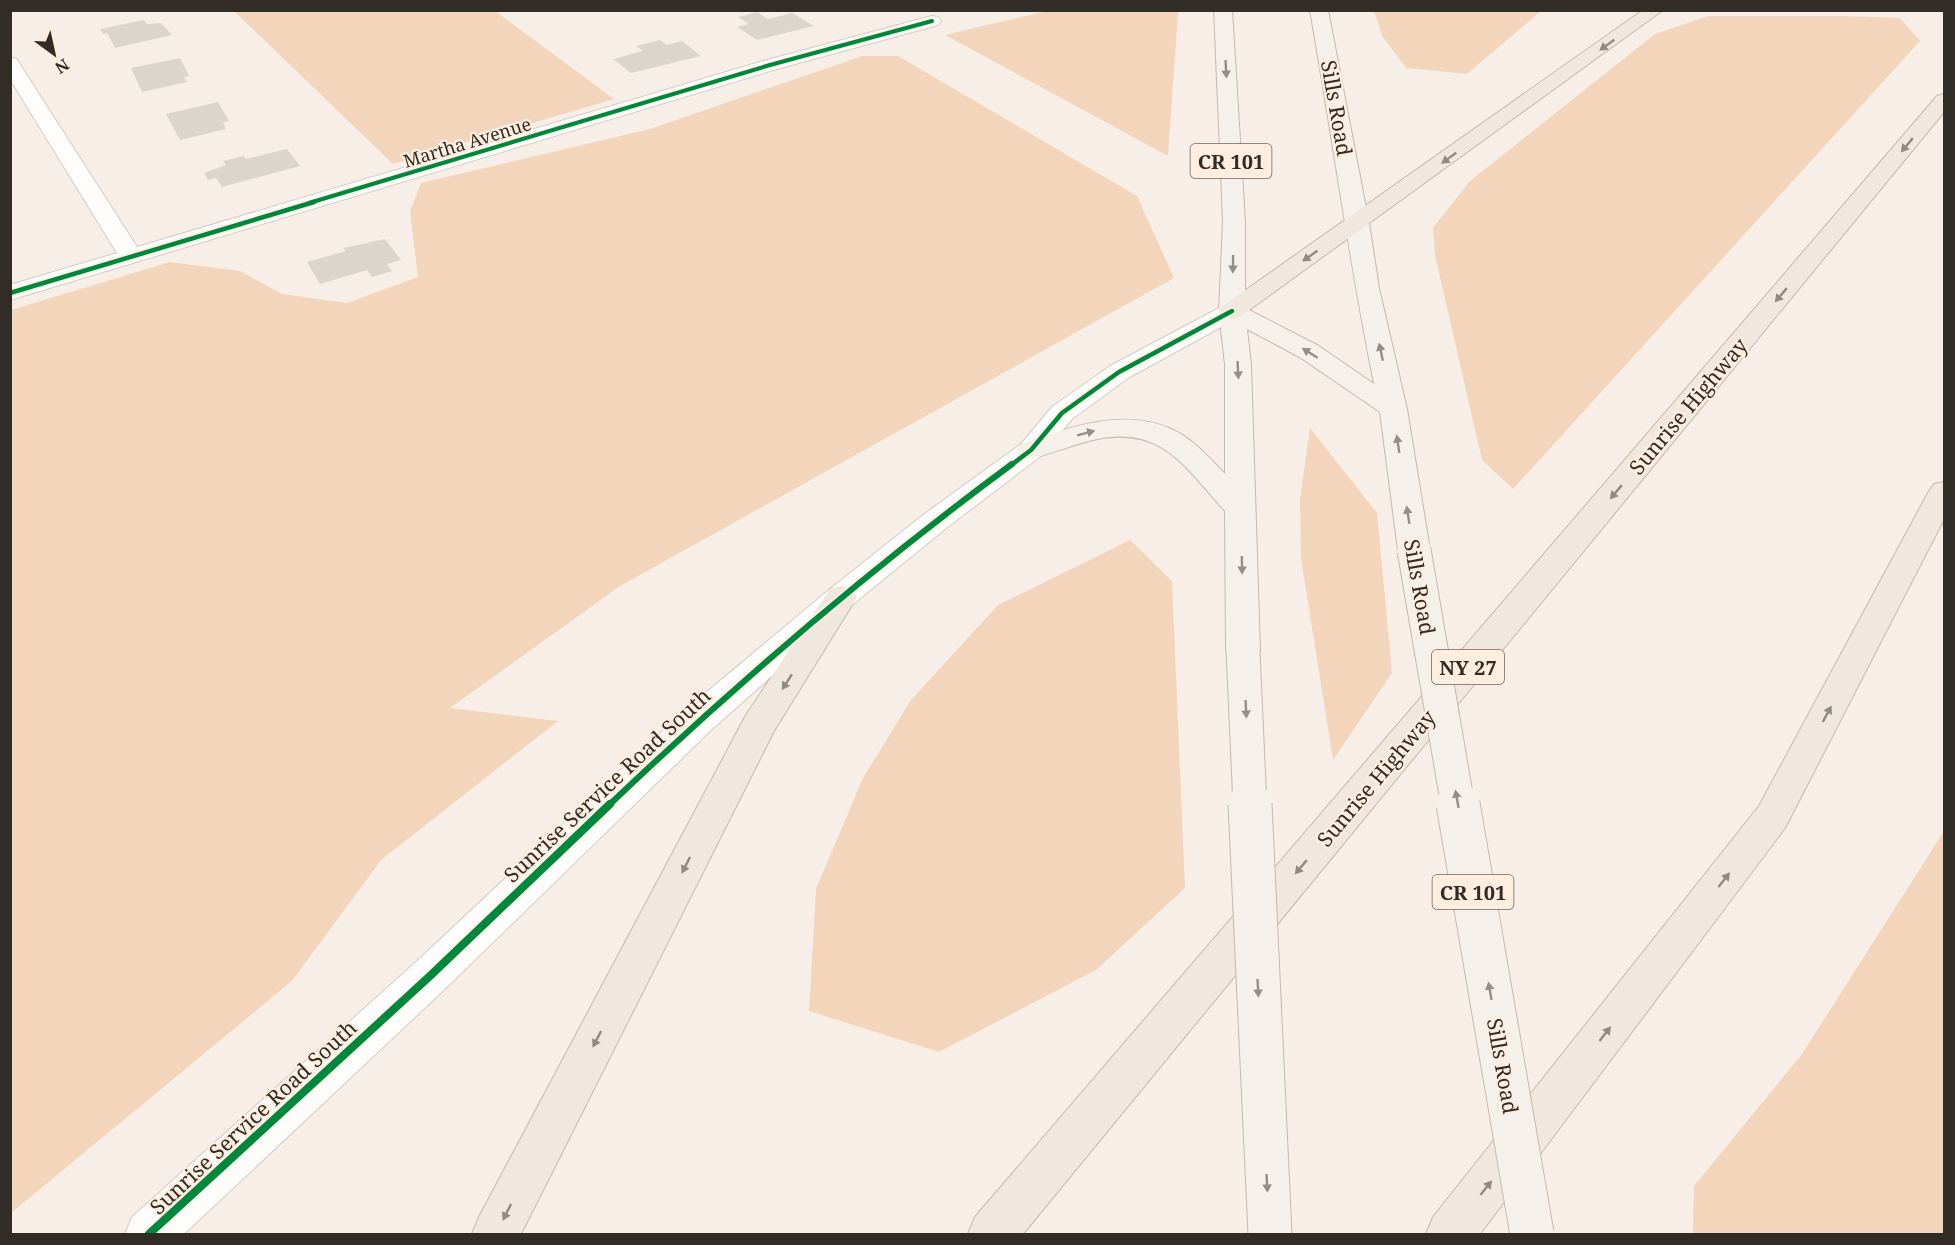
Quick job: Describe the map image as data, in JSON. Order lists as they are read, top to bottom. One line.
{"streets":{"highway":["Sunrise Highway","NY 27"],"main road":["Sills Road","CR 101"],"street":["Martha Avenue","Sunrise Service Road South"]},"crossings":[["CR 101","Sunrise Service Road South"]],"one_way":["Sunrise Highway"],"north":"bottom right"}
